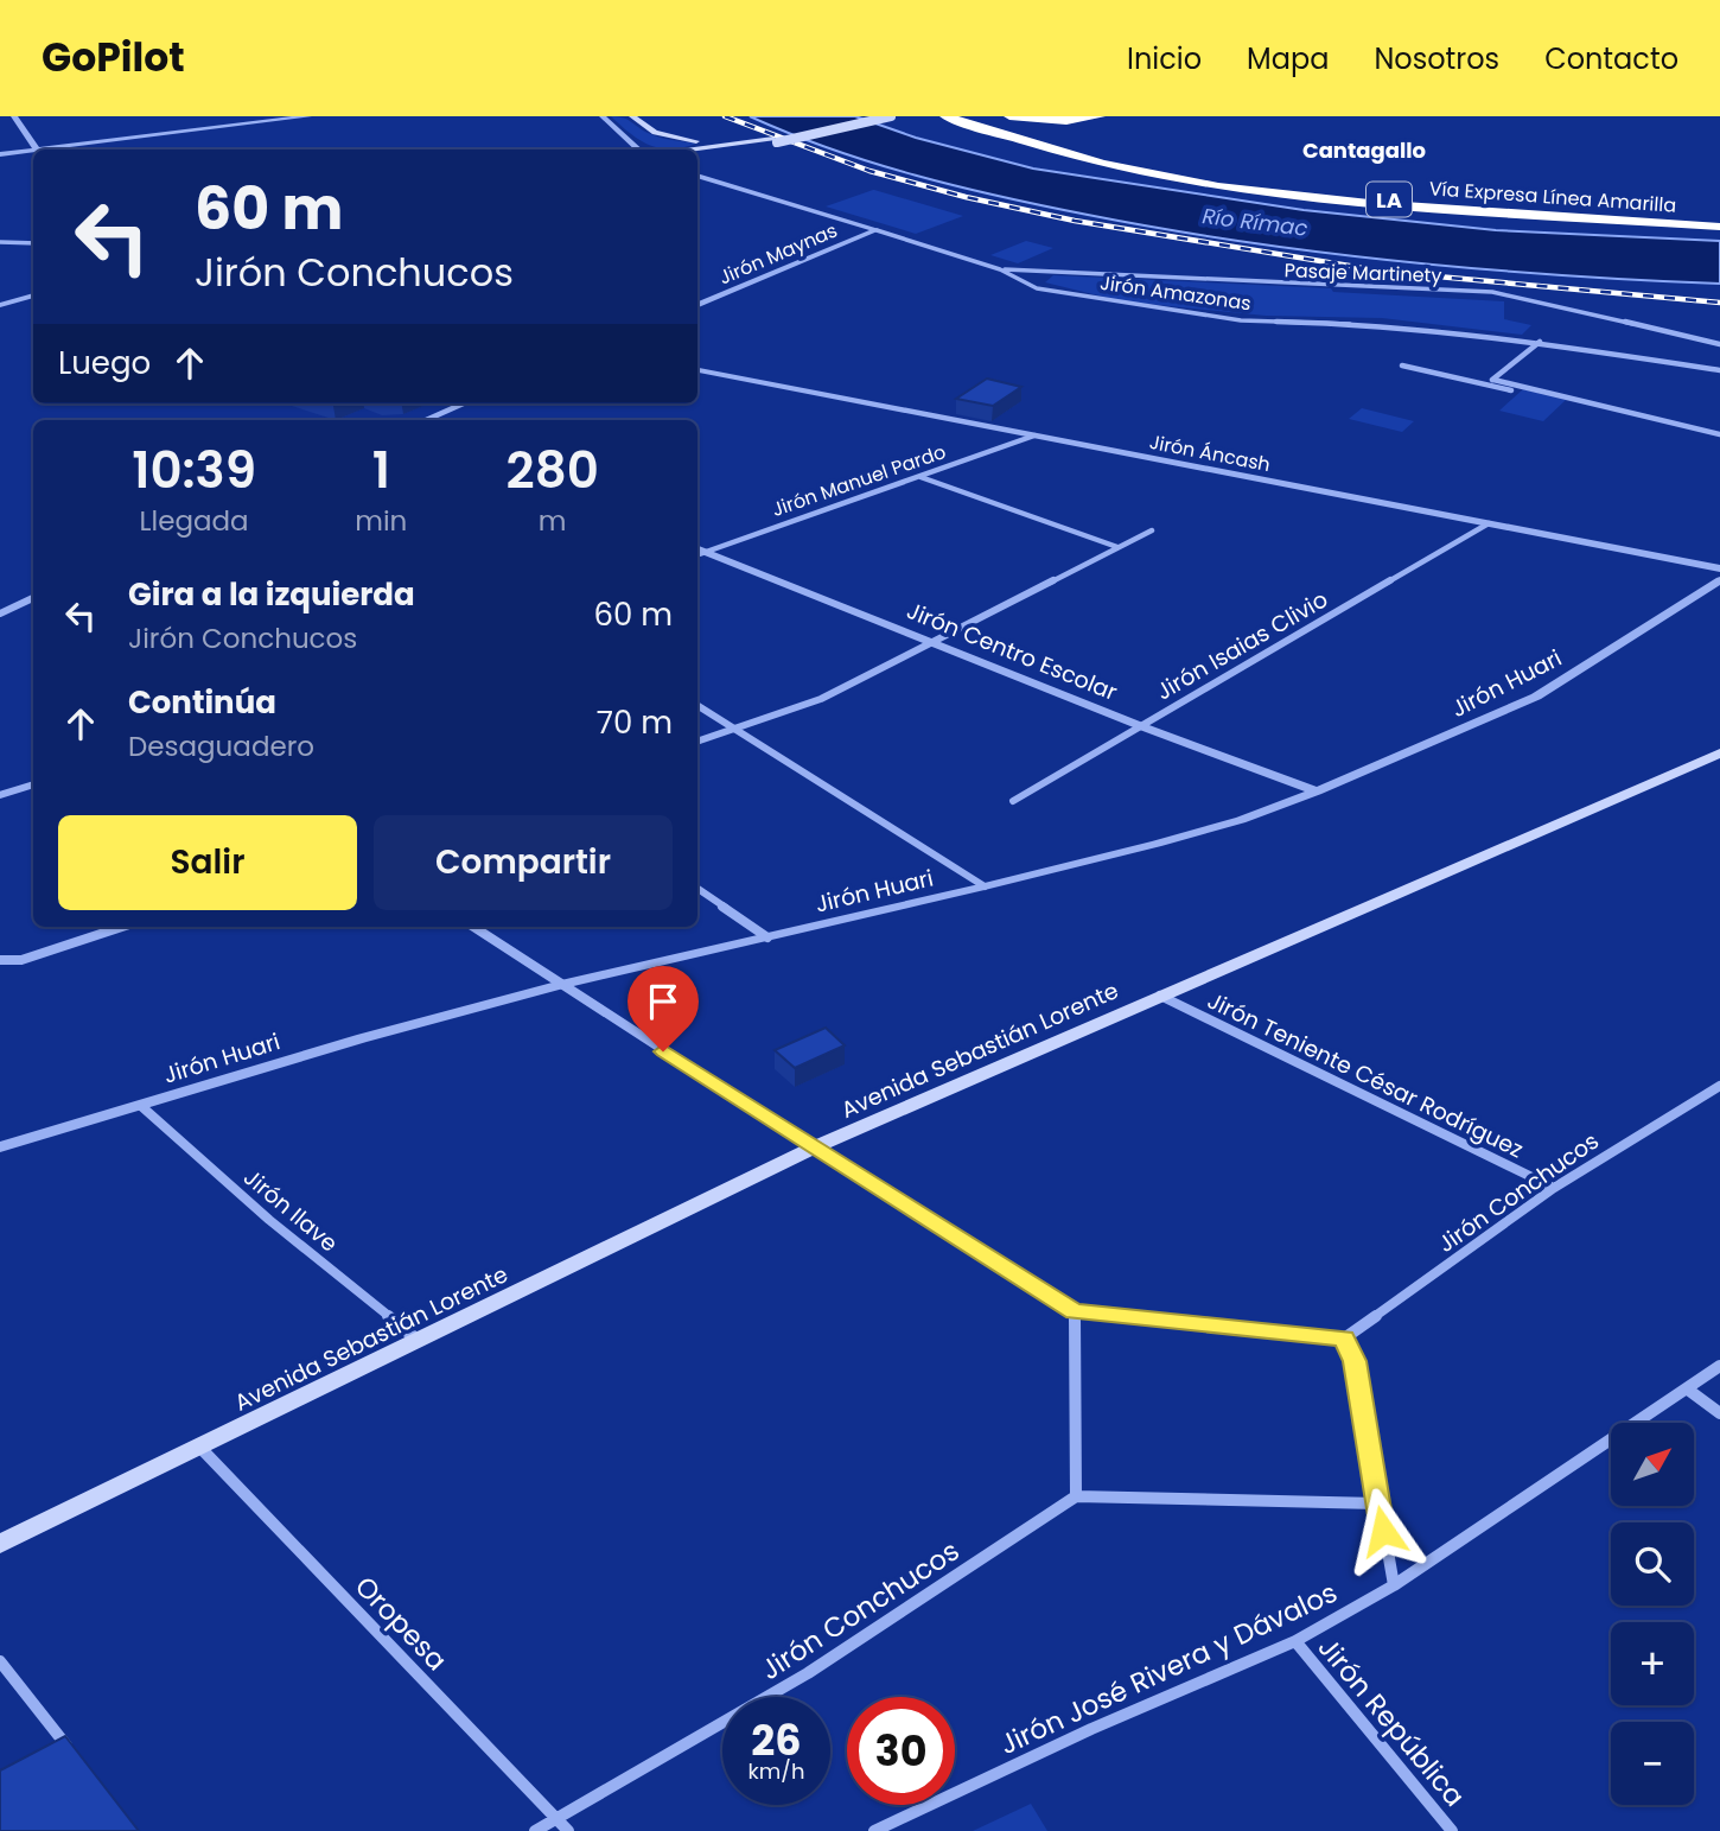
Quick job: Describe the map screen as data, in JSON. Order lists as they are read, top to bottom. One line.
{"streets":{"highway":["Vía Expresa Línea Amarilla","LA"],"main road":["Avenida Sebastián Lorente"],"street":["Jirón Maynas","Pasaje Martinety","Jirón Amazonas","Jirón Áncash","Jirón Manuel Pardo","Jirón Isaias Clivio","Jirón Centro Escolar","Jirón Huari","Jirón Teniente César Rodríguez","Jirón Conchucos","Jirón Ilave","Oropesa","Jirón José Rivera y Dávalos","Jirón República"]},"crossings":[["Jirón Maynas","Jirón Amazonas"],["Pasaje Martinety","Jirón Amazonas"],["Jirón Áncash","Jirón Manuel Pardo"],["Jirón Áncash","Jirón Isaias Clivio"],["Jirón Manuel Pardo","Jirón Centro Escolar"],["Jirón Isaias Clivio","Jirón Centro Escolar"],["Jirón Centro Escolar","Jirón Huari"],["Jirón Huari","Jirón Ilave"],["Avenida Sebastián Lorente","Jirón Teniente César Rodríguez"],["Avenida Sebastián Lorente","Jirón Ilave"],["Avenida Sebastián Lorente","Oropesa"],["Jirón Teniente César Rodríguez","Jirón Conchucos"],["Jirón Conchucos","Oropesa"],["Jirón José Rivera y Dávalos","Jirón República"]],"districts":["Cantagallo"],"water":["Río Rímac"],"north":"top right","page":{"header":"GoPilot","nav":["Inicio","Mapa","Nosotros","Contacto"],"turn":["60 m","Jirón Conchucos"],"then":"Luego","eta":["10:39","Llegada","1","min","280","m"],"list":[{"name":"Gira a la izquierda","note":"Jirón Conchucos","value":"60 m"},{"name":"Continúa","note":"Desaguadero","value":"70 m"}],"buttons":["Salir","Compartir"],"map_buttons":["+","−"],"speed":"26 km/h","limit":"30"}}
